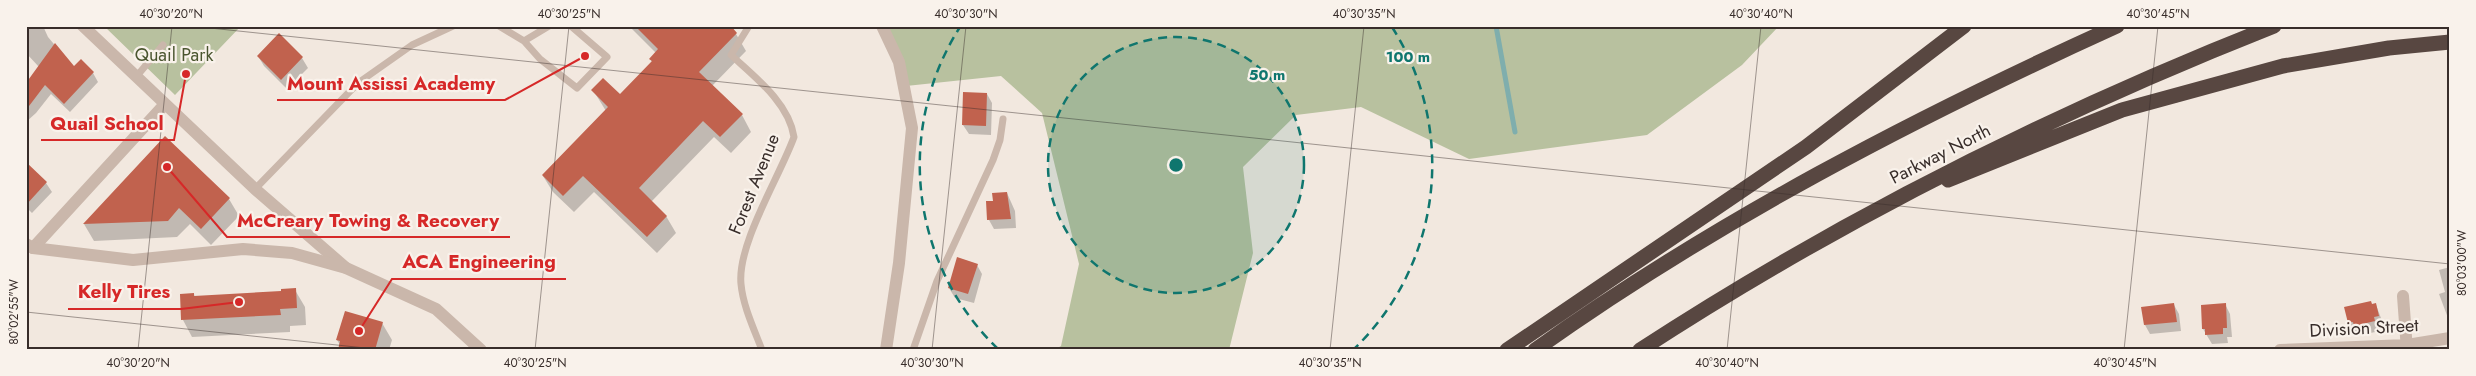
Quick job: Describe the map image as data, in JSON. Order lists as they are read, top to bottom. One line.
{"streets":{"highway":["Parkway North"],"street":["Division Street"],"lane":["Forest Avenue"]},"parks":["Quail Park"],"places":["Mount Assissi Academy","Quail School","McCreary Towing & Recovery","Kelly Tires","ACA Engineering"],"coordinates":["40°30'20\"N","40°30'25\"N","40°30'30\"N","40°30'35\"N","40°30'40\"N","40°30'45\"N","80°03'00\"W","80°02'55\"W"],"rings":["100 m","50 m"]}
